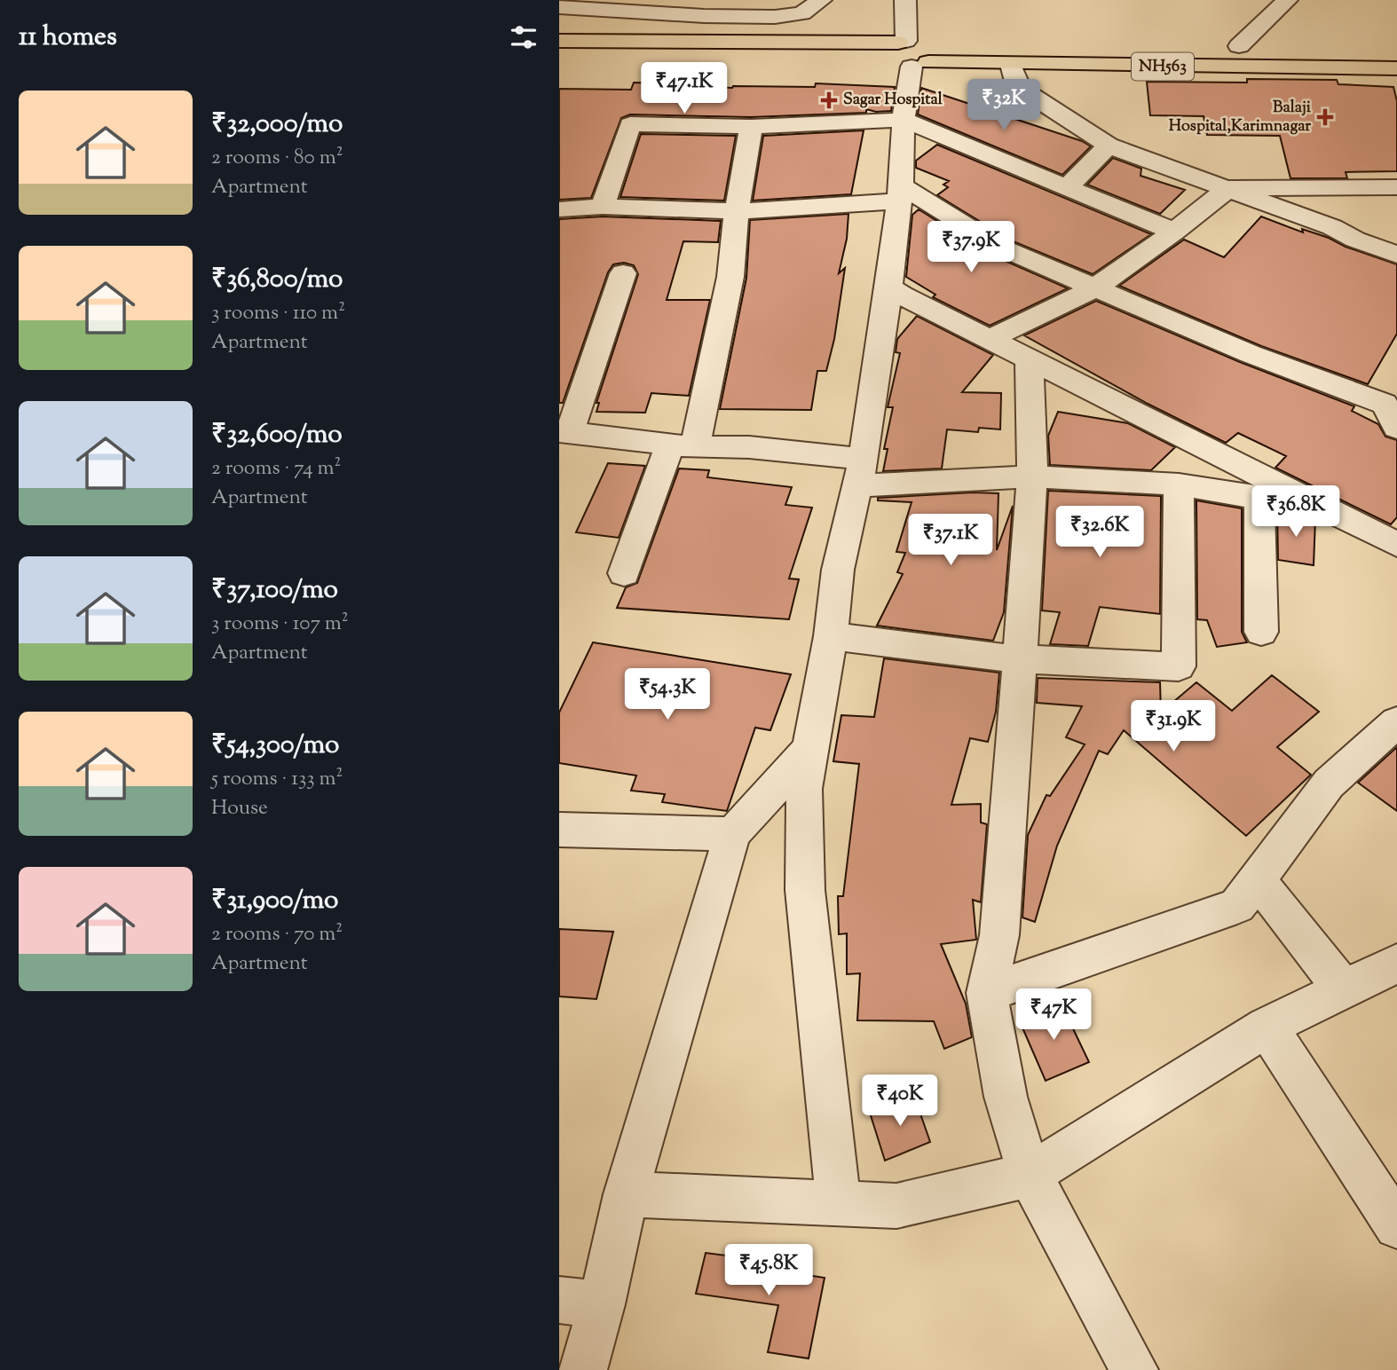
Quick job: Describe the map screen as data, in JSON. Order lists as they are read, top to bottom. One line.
{"streets":{"highway":["NH563"]},"places":{"health":["Sagar Hospital","Balaji Hospital,Karimnagar"]},"page":{"heading":"11 homes","price":["₹47.1K","₹32K","₹37.9K","₹36.8K","₹32.6K","₹37.1K","₹54.3K","₹31.9K","₹47K","₹40K","₹45.8K"],"list":[{"name":"₹32,000/mo","note":"2 rooms · 80 m² · Apartment"},{"name":"₹36,800/mo","note":"3 rooms · 110 m² · Apartment"},{"name":"₹32,600/mo","note":"2 rooms · 74 m² · Apartment"},{"name":"₹37,100/mo","note":"3 rooms · 107 m² · Apartment"},{"name":"₹54,300/mo","note":"5 rooms · 133 m² · House"},{"name":"₹31,900/mo","note":"2 rooms · 70 m² · Apartment"}]}}
